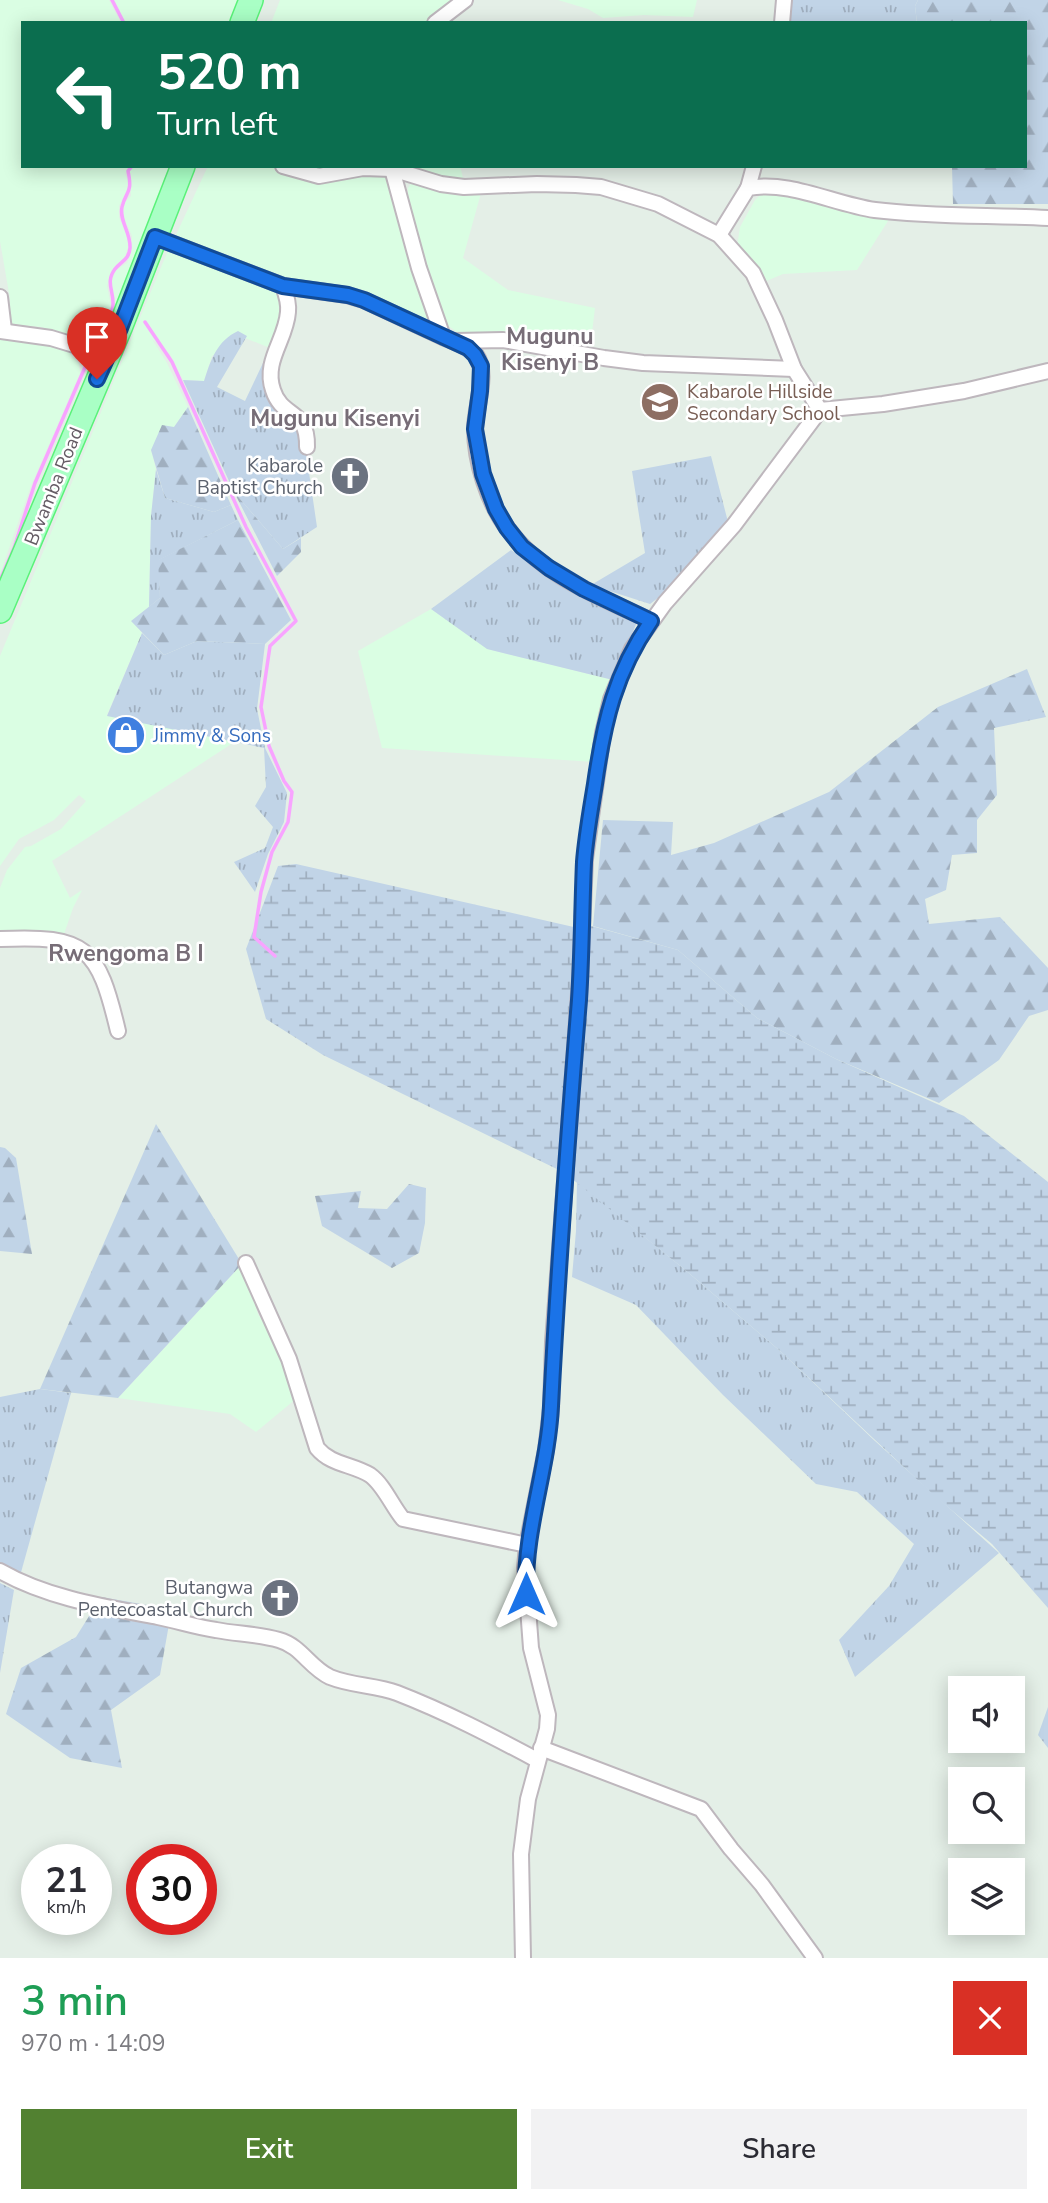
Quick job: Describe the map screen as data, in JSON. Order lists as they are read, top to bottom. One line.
{"streets":{"main road":["Bwamba Road"]},"districts":["Mugunu Kisenyi B","Mugunu Kisenyi","Rwengoma B I"],"places":{"school or university":["Kabarole Hillside Secondary School"],"church":["Kabarole Baptist Church","Butangwa Pentecoastal Church"],"shop":["Jimmy & Sons"]},"page":{"turn":["520 m","Turn left"],"speed":"21 km/h","limit":"30","heading":["3 min","970 m · 14:09"],"buttons":["Exit","Share"]}}
